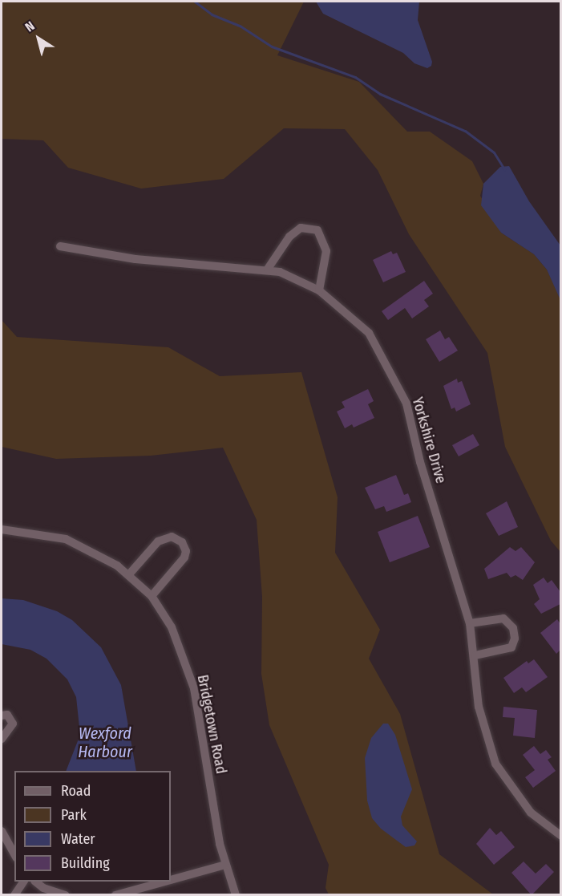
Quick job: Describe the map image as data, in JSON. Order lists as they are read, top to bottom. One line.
{"streets":{"street":["Yorkshire Drive","Bridgetown Road"]},"water":["Wexford Harbour"],"legend":["Road","Park","Water","Building"],"north":"top left"}
